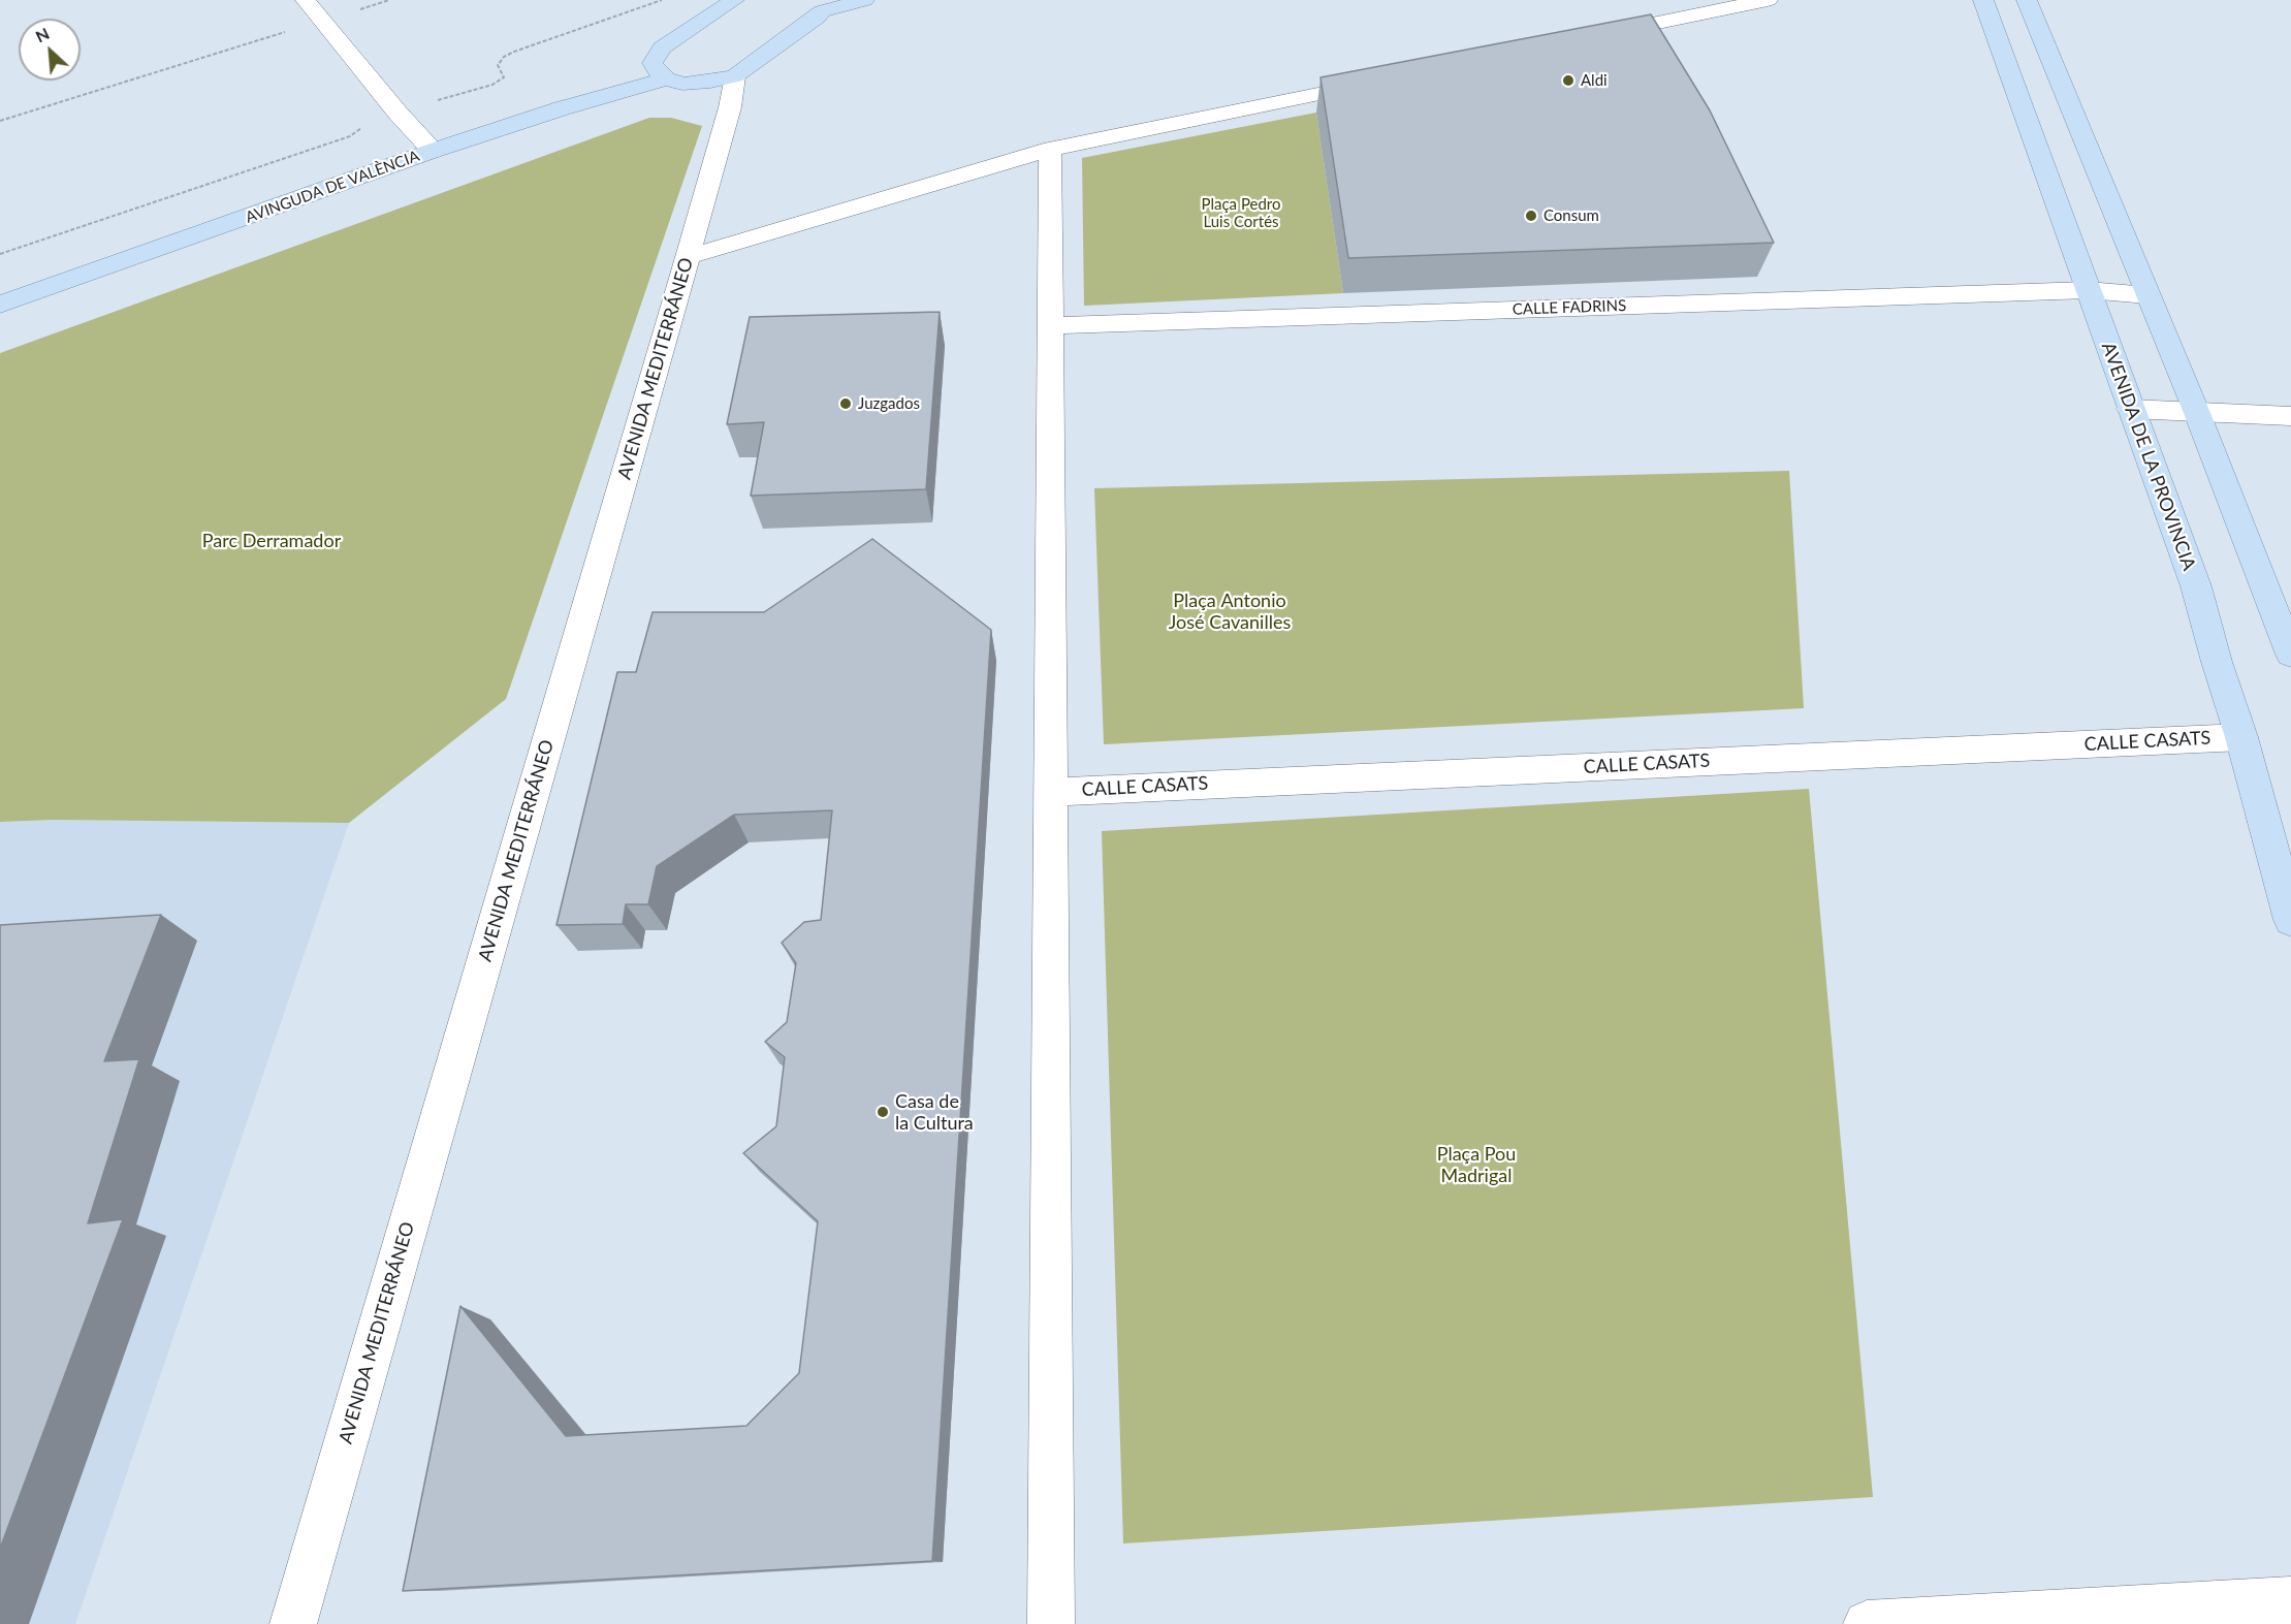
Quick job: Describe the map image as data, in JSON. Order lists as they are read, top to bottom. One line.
{"streets":{"main road":["AVINGUDA DE VALÈNCIA","AVENIDA DE LA PROVINCIA"],"street":["CALLE FADRINS","AVENIDA MEDITERRÁNEO","CALLE CASATS"]},"crossings":[["CALLE FADRINS","AVENIDA DE LA PROVINCIA"],["AVENIDA DE LA PROVINCIA","CALLE CASATS"]],"parks":["Plaça Pedro Luis Cortés","Parc Derramador","Plaça Antonio José Cavanilles","Plaça Pou Madrigal"],"places":["Aldi","Consum","Juzgados","Casa de la Cultura"],"north":"top left"}
